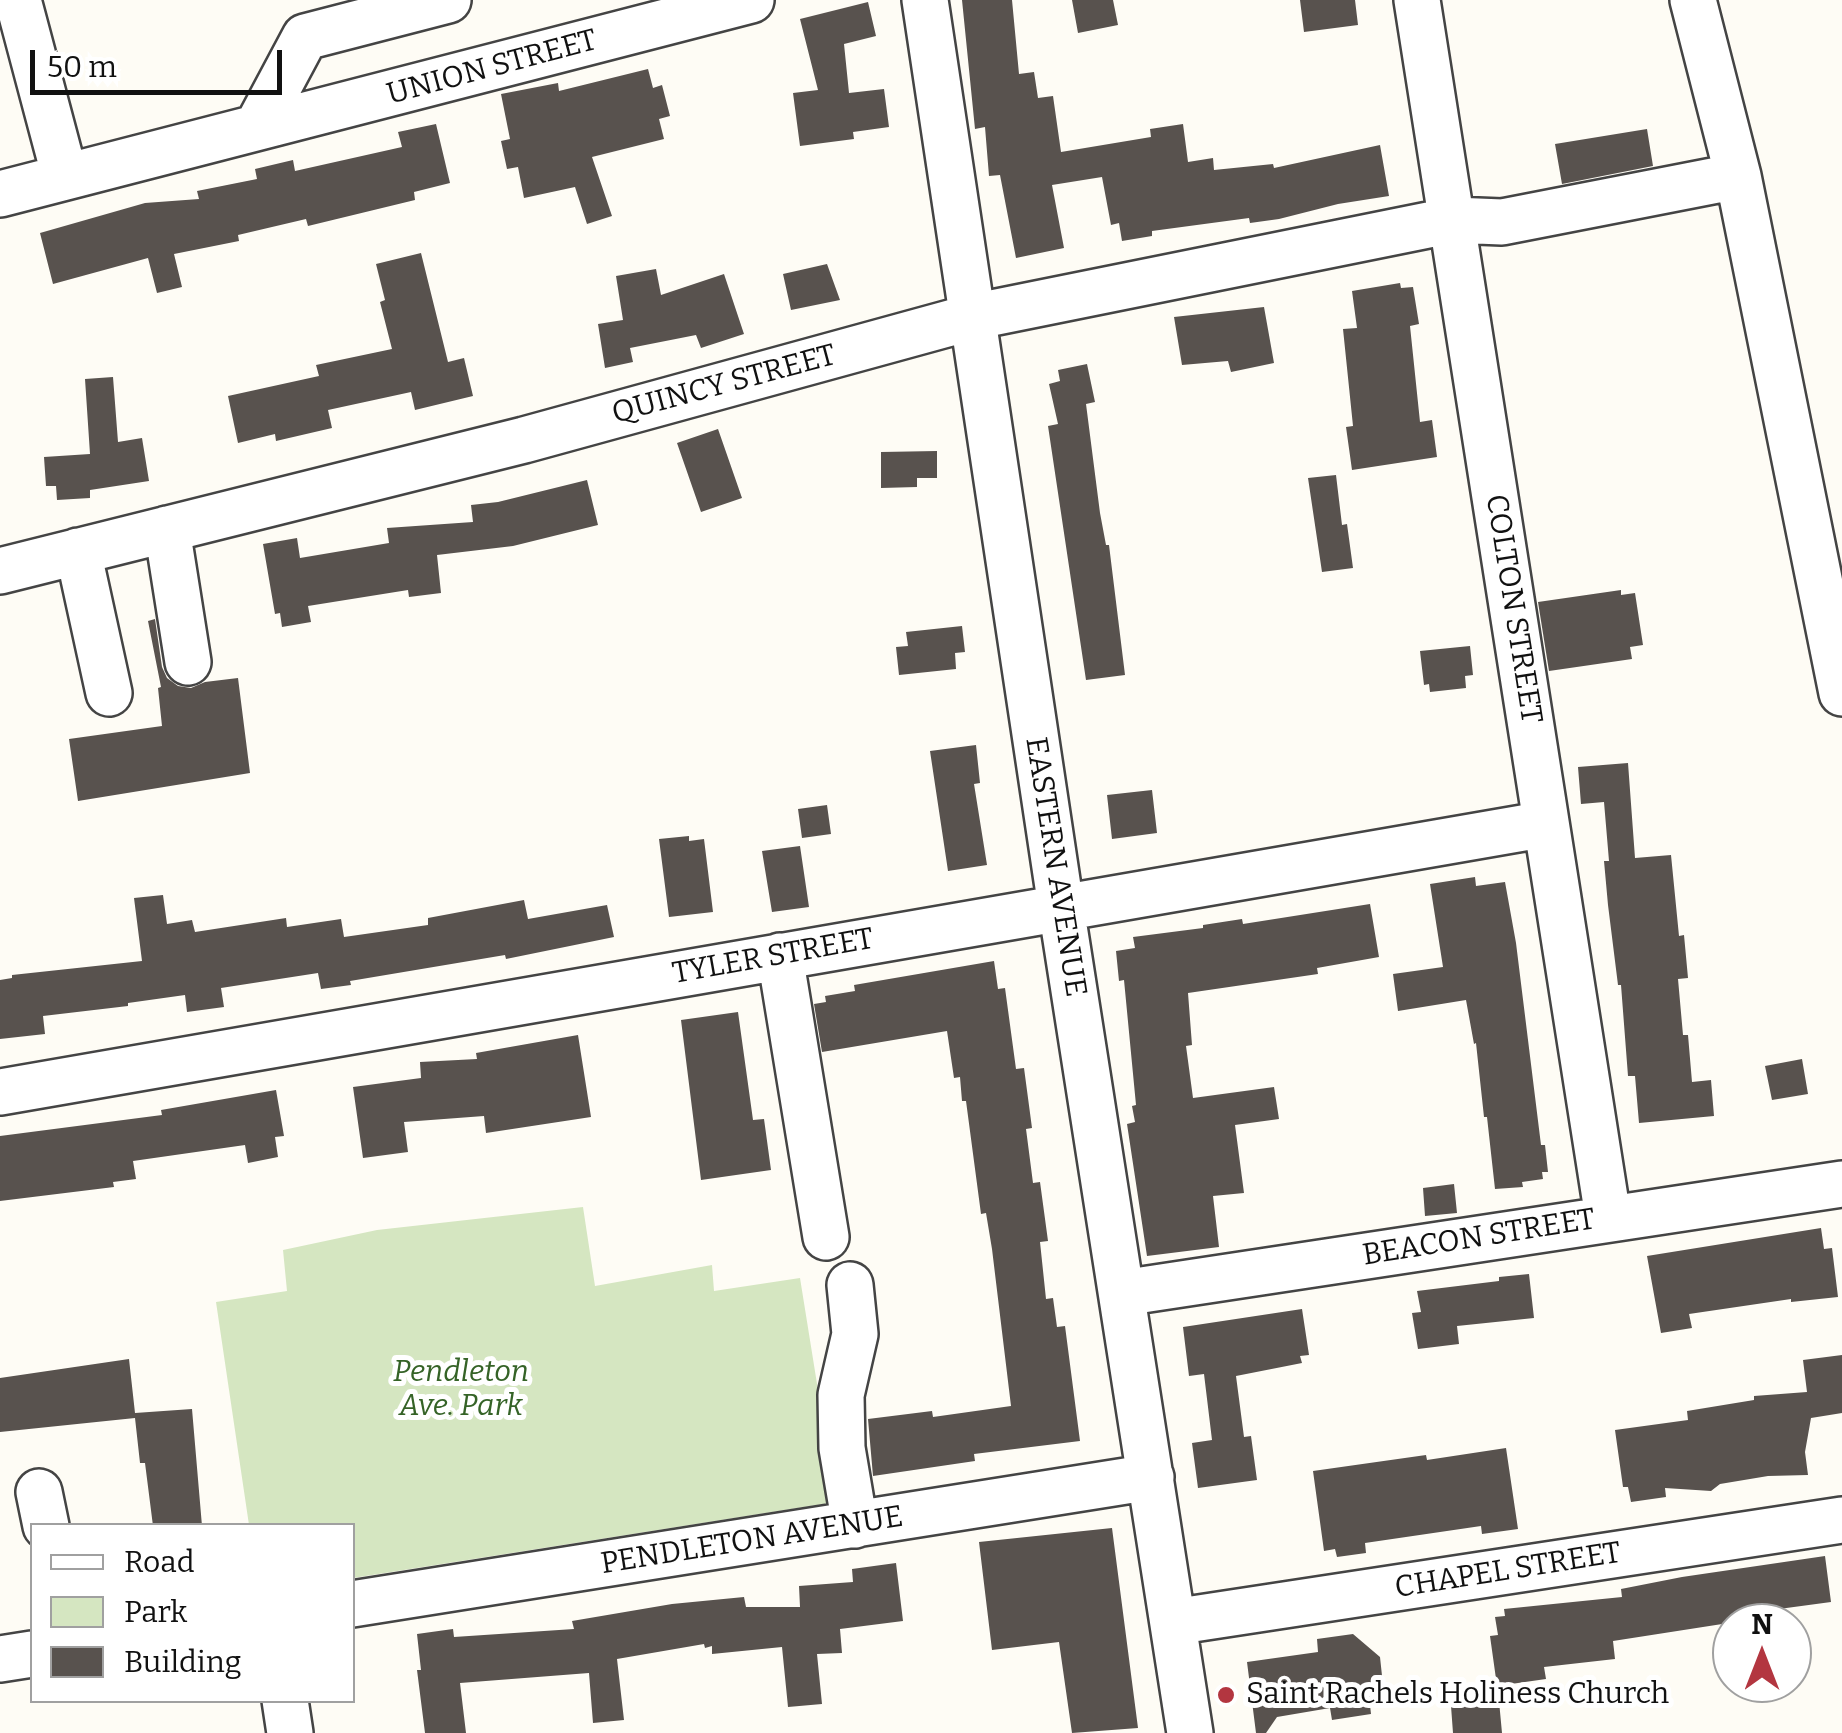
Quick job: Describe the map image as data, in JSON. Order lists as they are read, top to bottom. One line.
{"streets":{"street":["UNION STREET","QUINCY STREET","COLTON STREET","EASTERN AVENUE","TYLER STREET","BEACON STREET","PENDLETON AVENUE","CHAPEL STREET"]},"crossings":[["QUINCY STREET","COLTON STREET"],["QUINCY STREET","EASTERN AVENUE"],["COLTON STREET","TYLER STREET"],["COLTON STREET","BEACON STREET"],["EASTERN AVENUE","TYLER STREET"],["EASTERN AVENUE","BEACON STREET"],["EASTERN AVENUE","PENDLETON AVENUE"],["EASTERN AVENUE","CHAPEL STREET"]],"parks":["Pendleton Ave. Park"],"places":["Saint Rachels Holiness Church"],"legend":["Road","Park","Building"],"scale_bar":"50 m","north":"top"}
